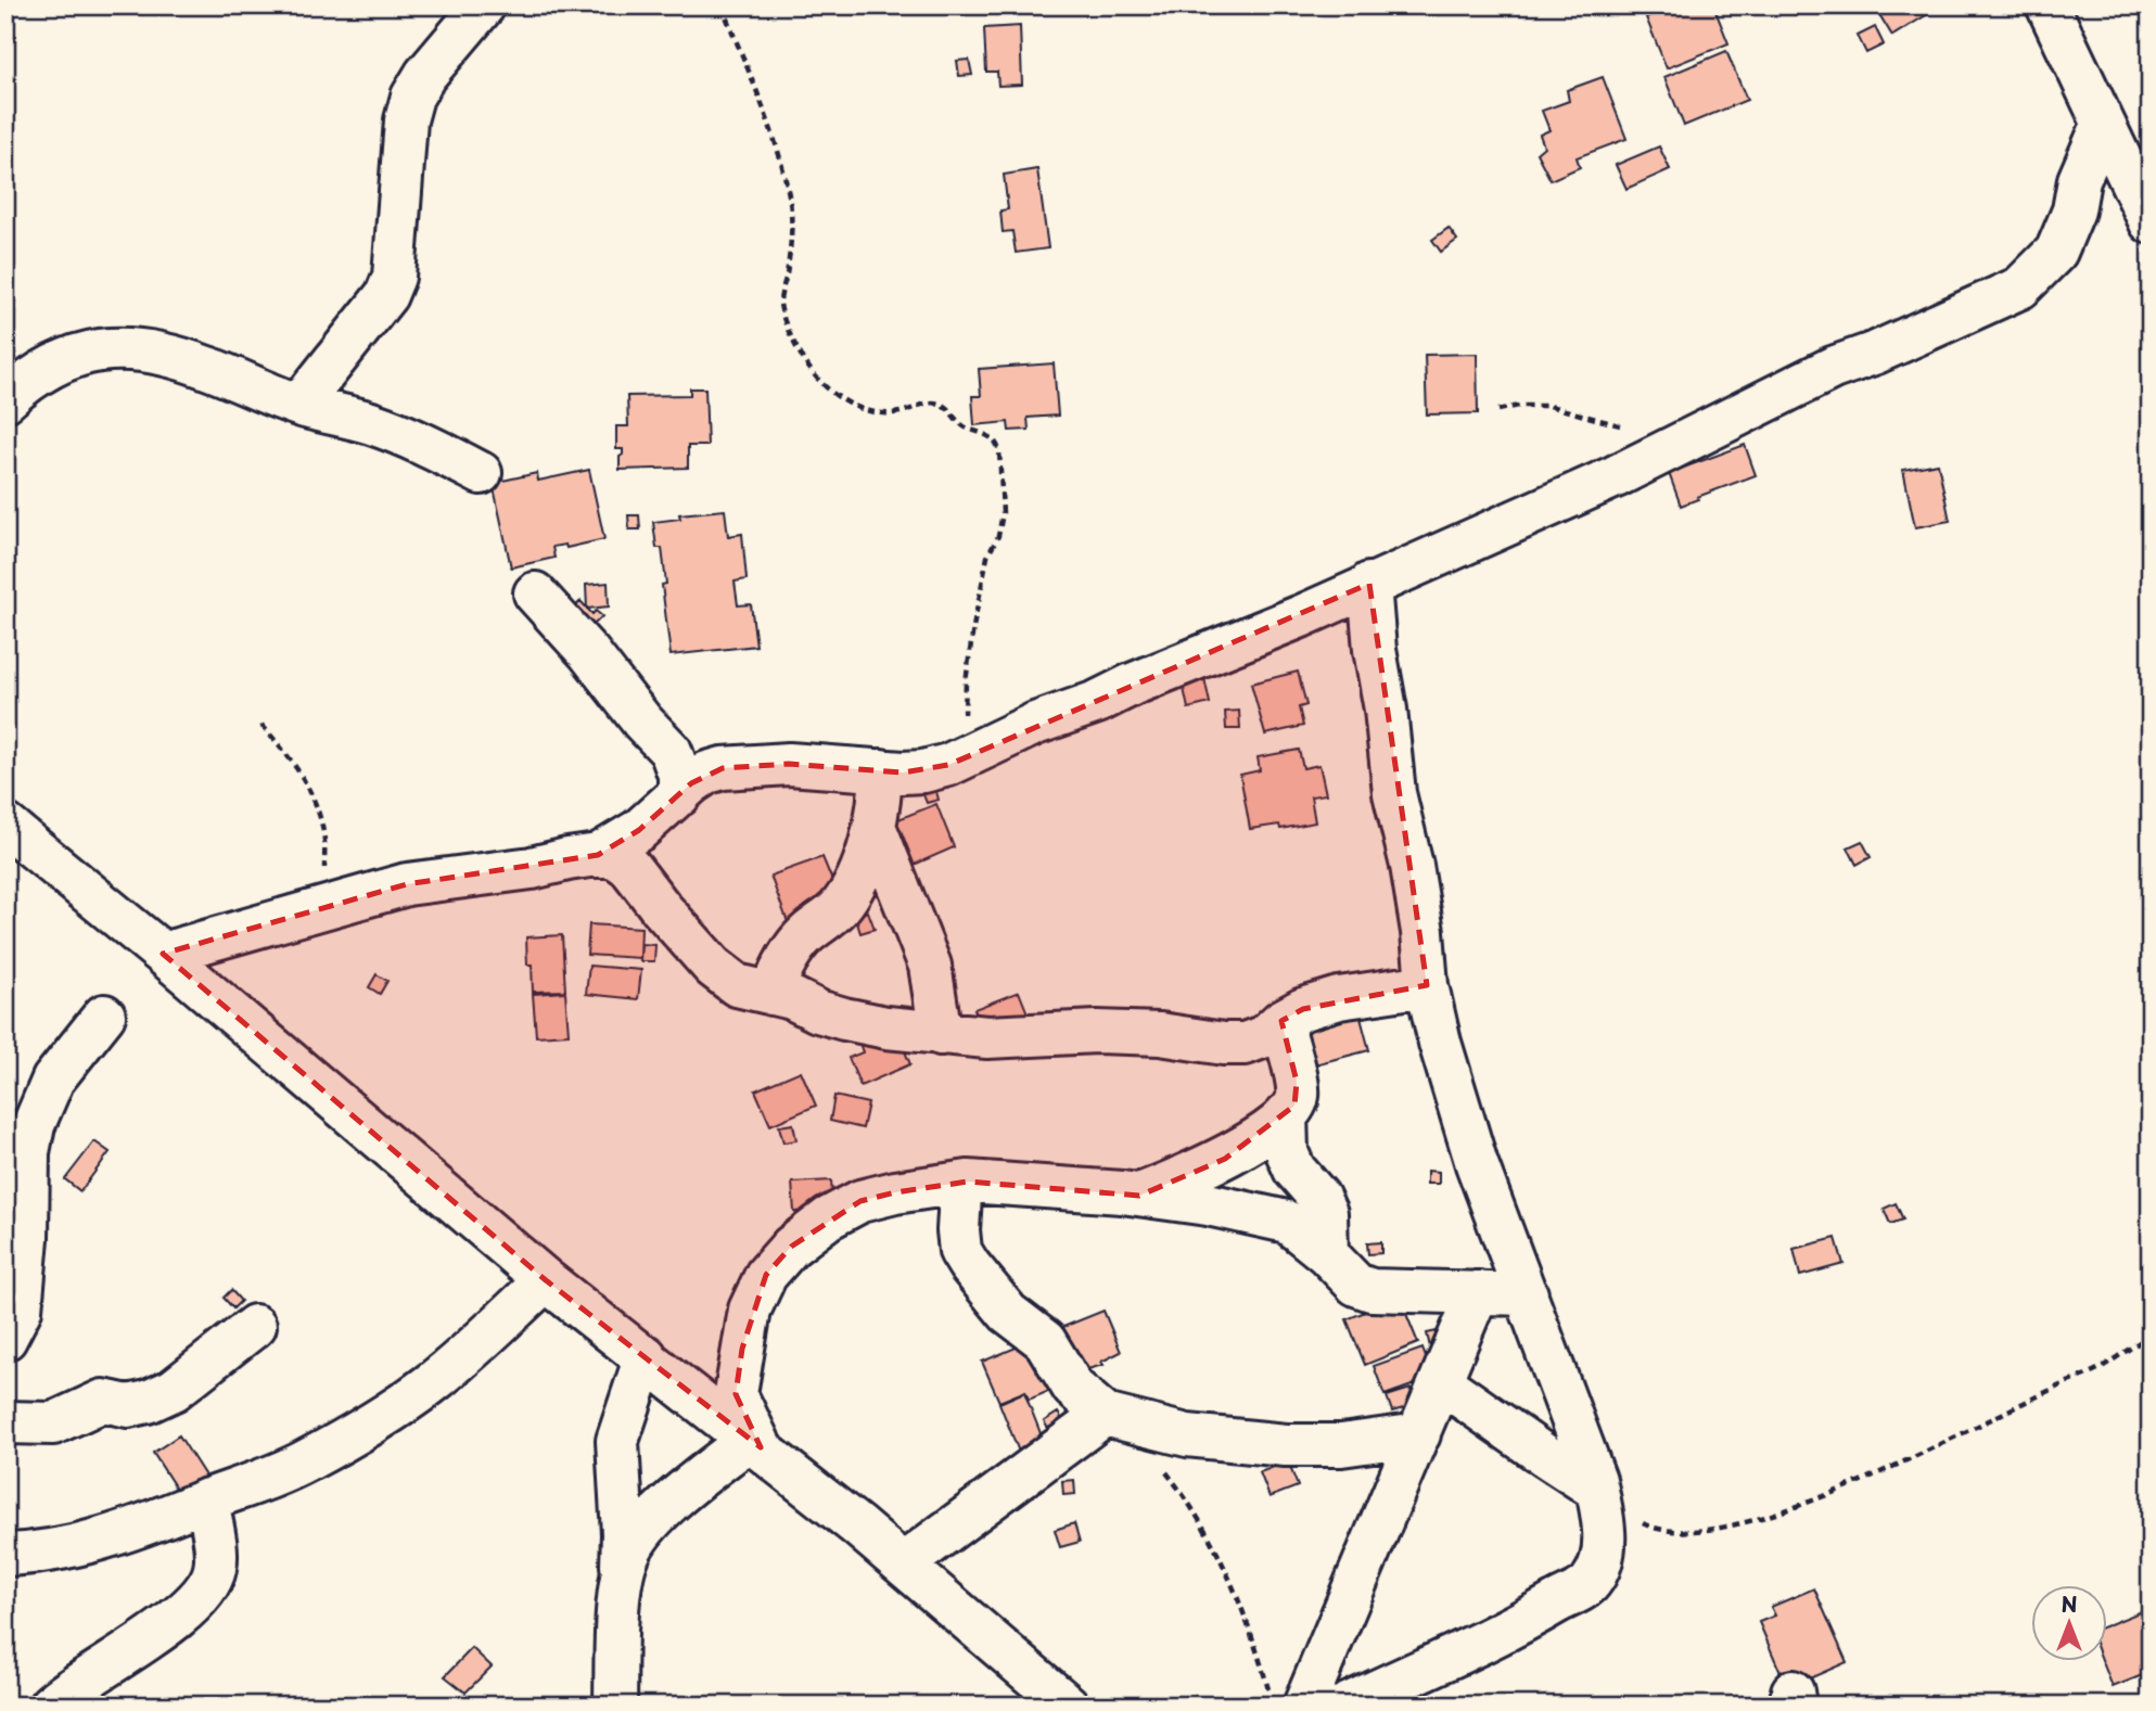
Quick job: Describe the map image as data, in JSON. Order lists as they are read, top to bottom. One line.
{"north":"top"}
